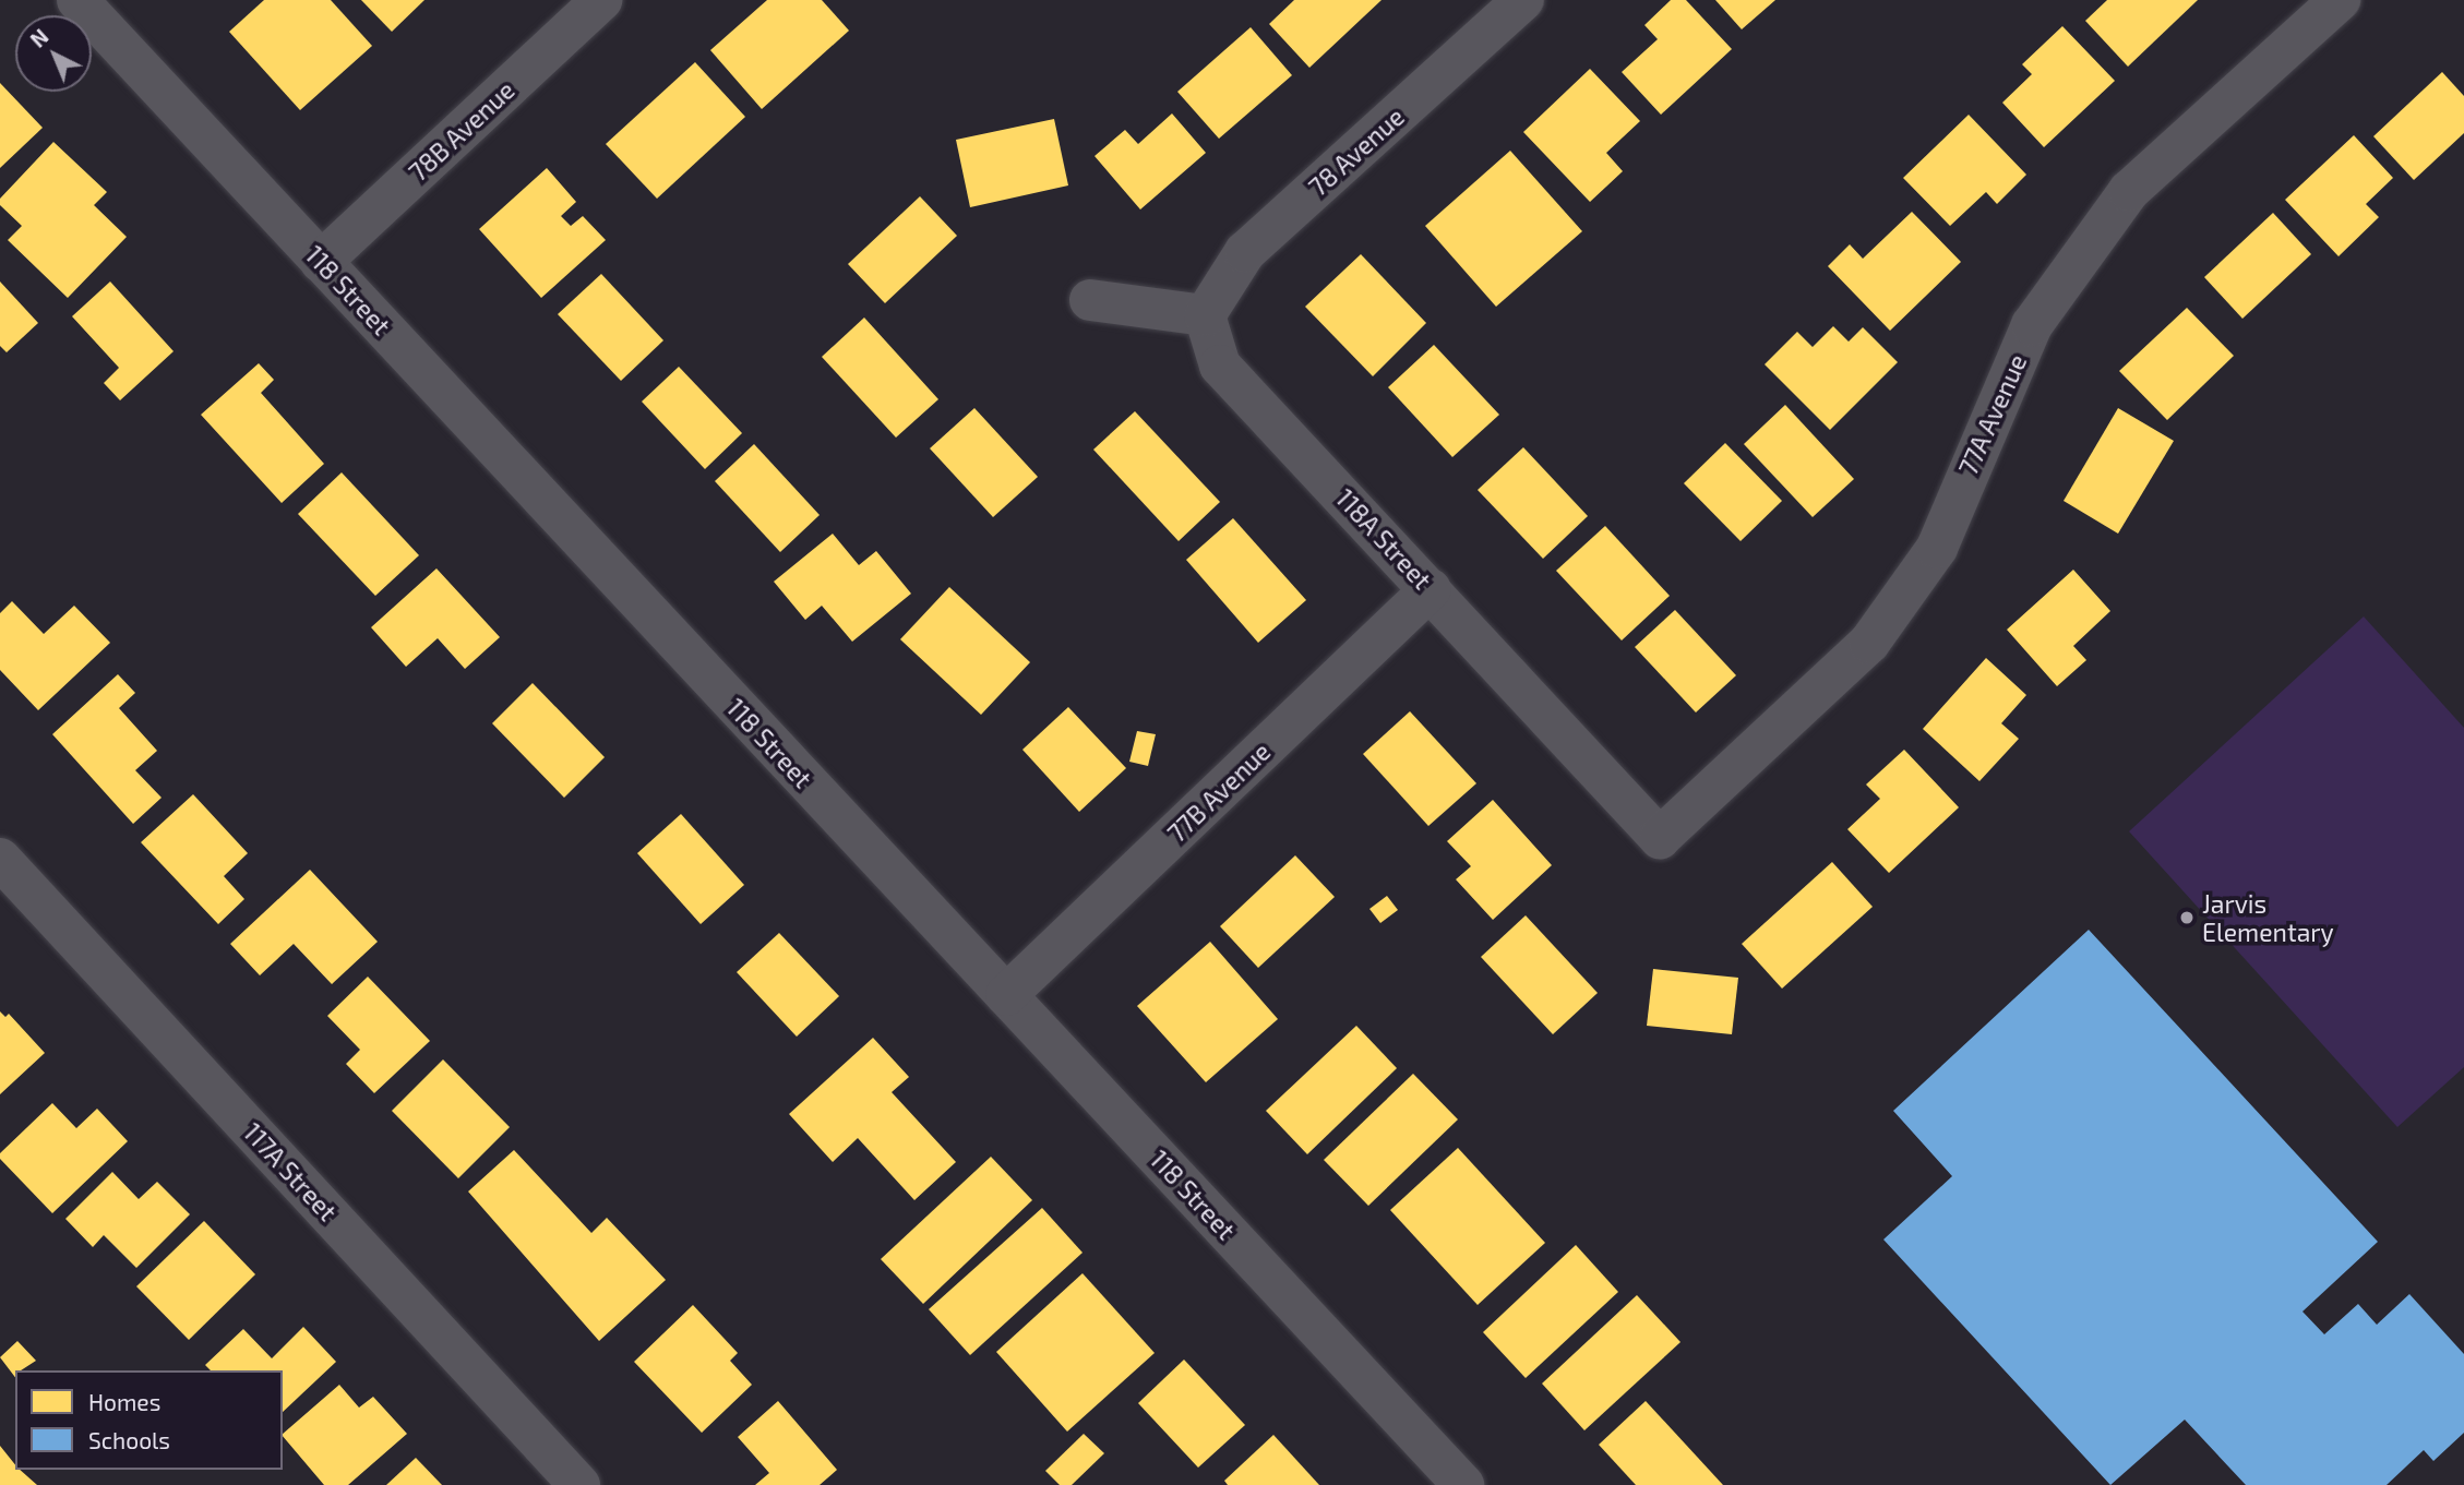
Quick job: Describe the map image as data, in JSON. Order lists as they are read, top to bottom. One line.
{"streets":{"street":["78B Avenue","78 Avenue","118 Street","77A Avenue","118A Street","77B Avenue","117A Street"]},"crossings":[["78B Avenue","118 Street"],["78 Avenue","118A Street"],["118 Street","77B Avenue"],["77A Avenue","118A Street"],["118A Street","77B Avenue"]],"places":["Jarvis Elementary"],"legend":["Homes","Schools"],"north":"top left"}
